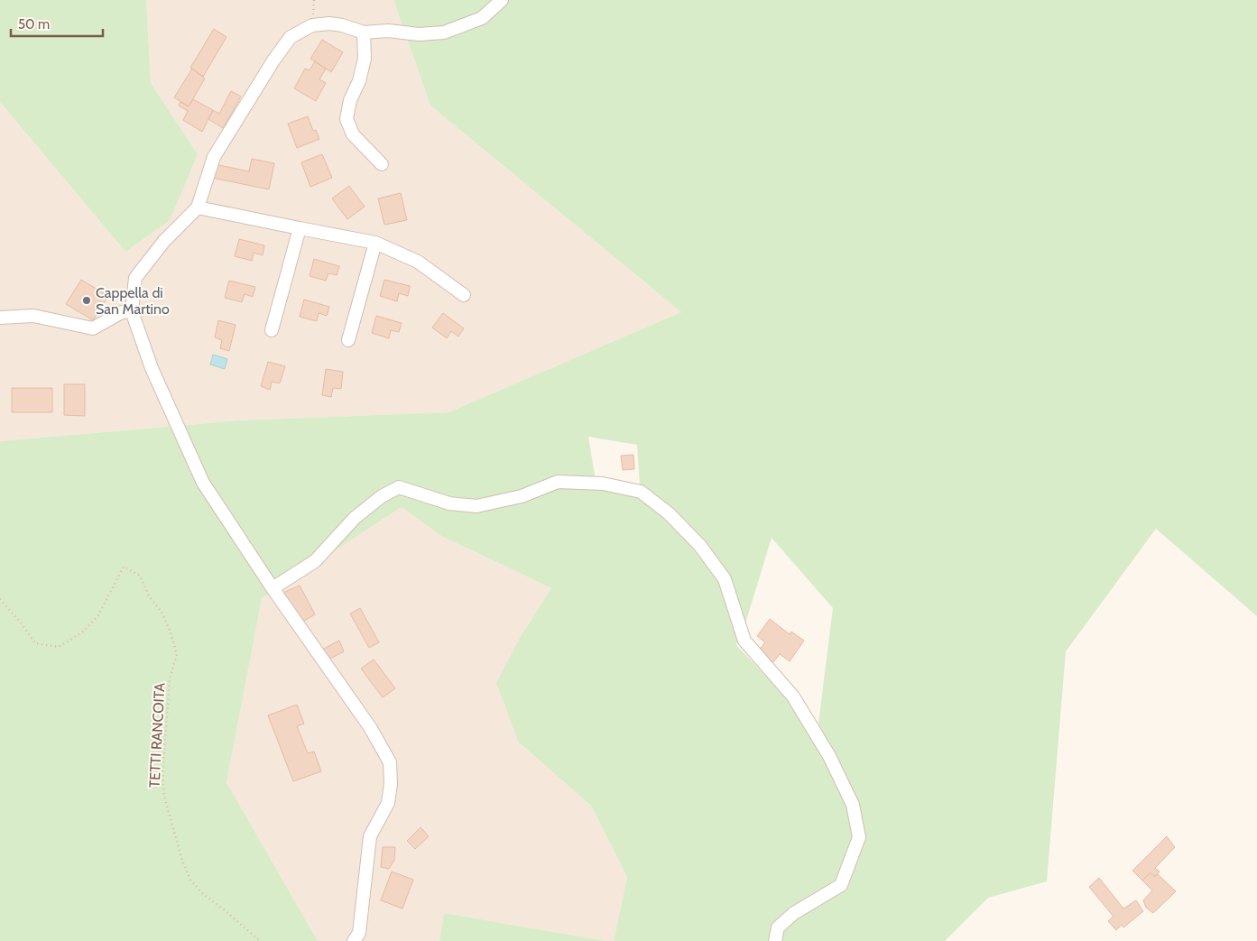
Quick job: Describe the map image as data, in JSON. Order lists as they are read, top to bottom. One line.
{"streets":{"path":["TETTI RANCOITA"]},"places":["Cappella di San Martino"],"scale_bar":"50 m"}
